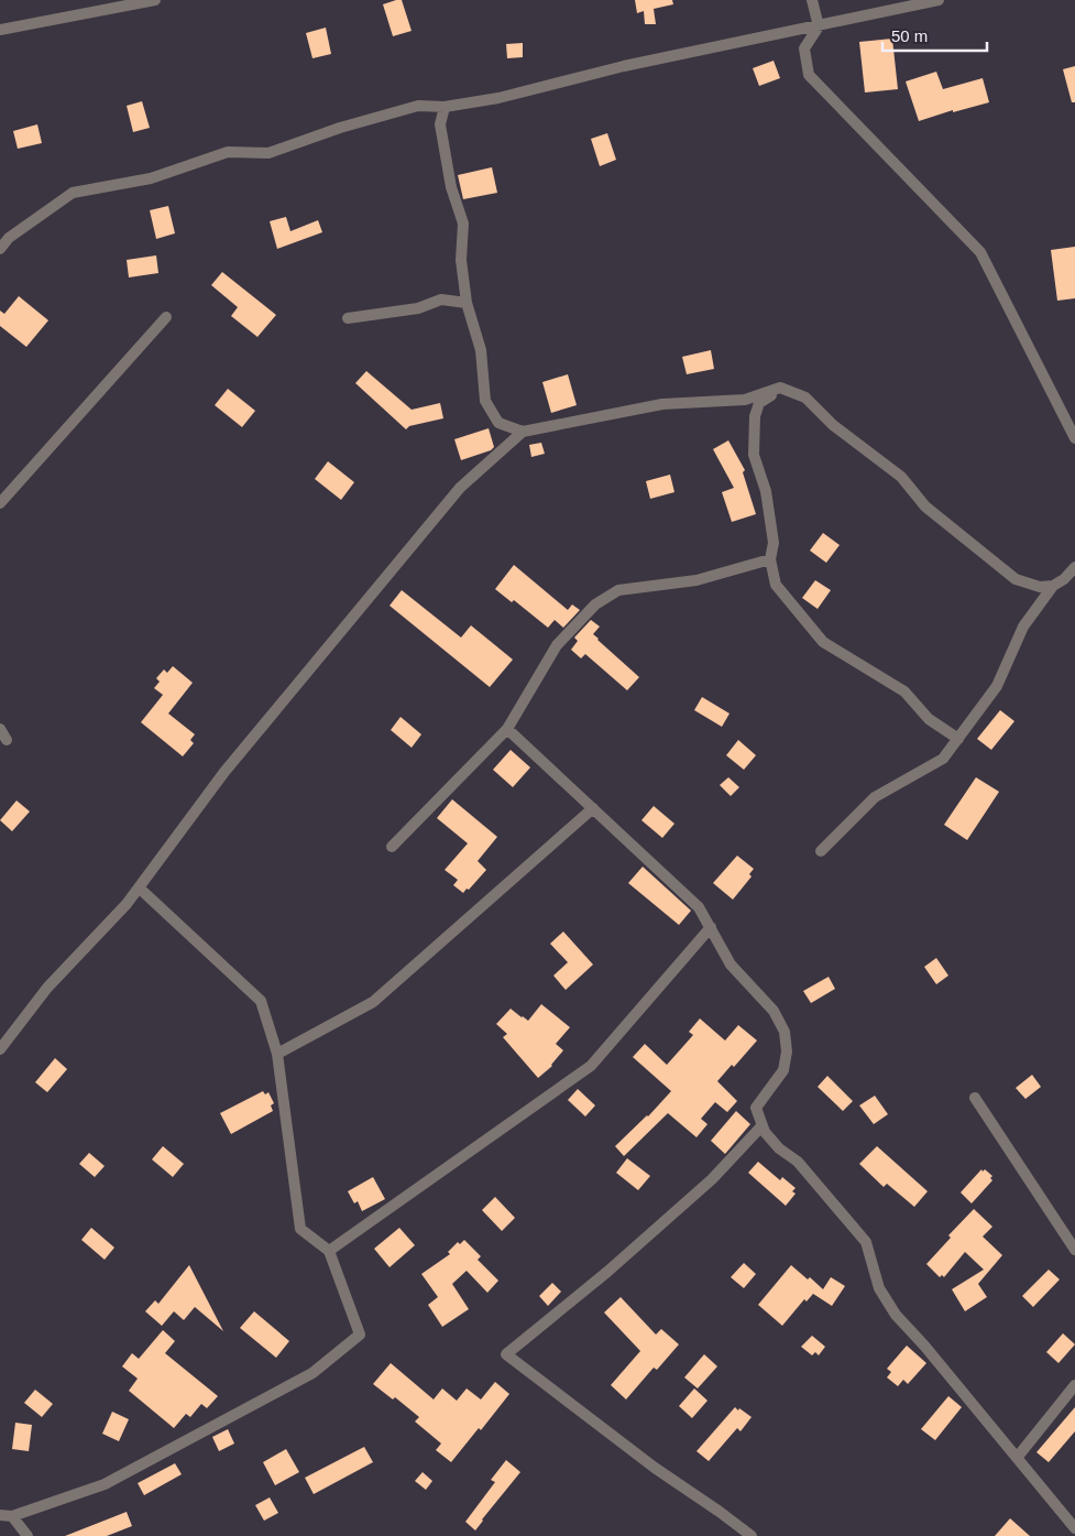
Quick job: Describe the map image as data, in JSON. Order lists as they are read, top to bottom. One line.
{"scale_bar":"50 m"}
